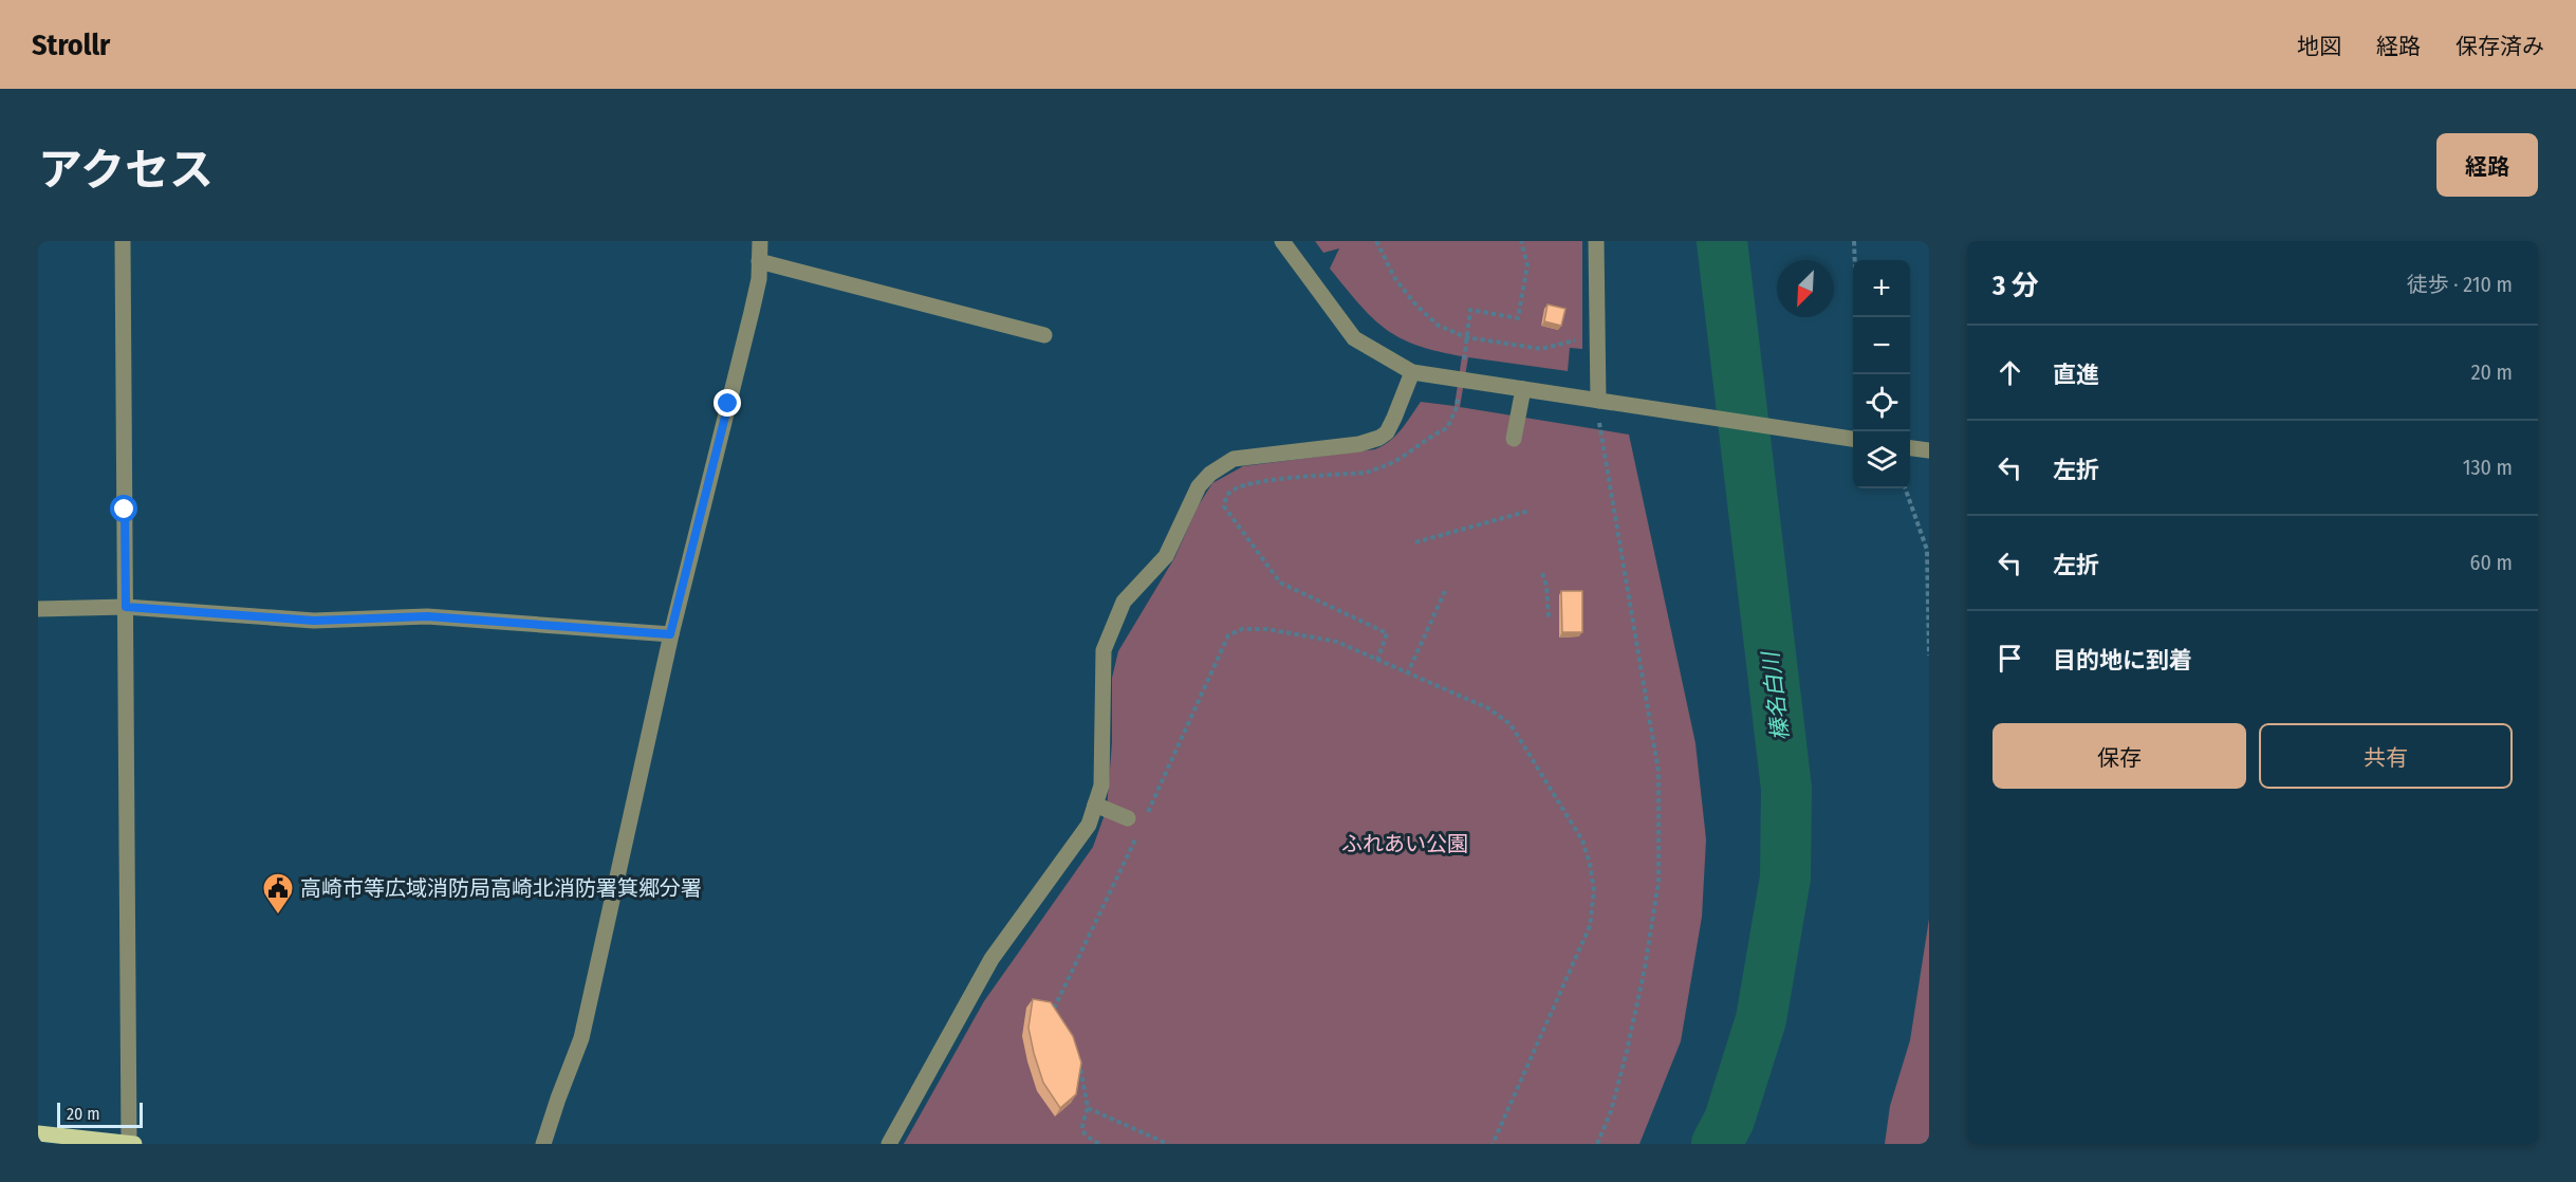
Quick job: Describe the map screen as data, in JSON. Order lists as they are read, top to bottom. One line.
{"water":["榛名白川"],"parks":["ふれあい公園"],"places":{"public building":["高崎市等広域消防局高崎北消防署箕郷分署"]},"scale_bar":"20 m","north":"bottom left","page":{"header":"Strollr","nav":["地図","経路","保存済み"],"title":"アクセス","buttons":["経路",["保存","共有"]],"heading":["3 分","徒歩 · 210 m"],"map_buttons":["+","−"],"list":[["直進","20 m"],["左折","130 m"],["左折","60 m"],"目的地に到着"],"scale":"20 m"}}
